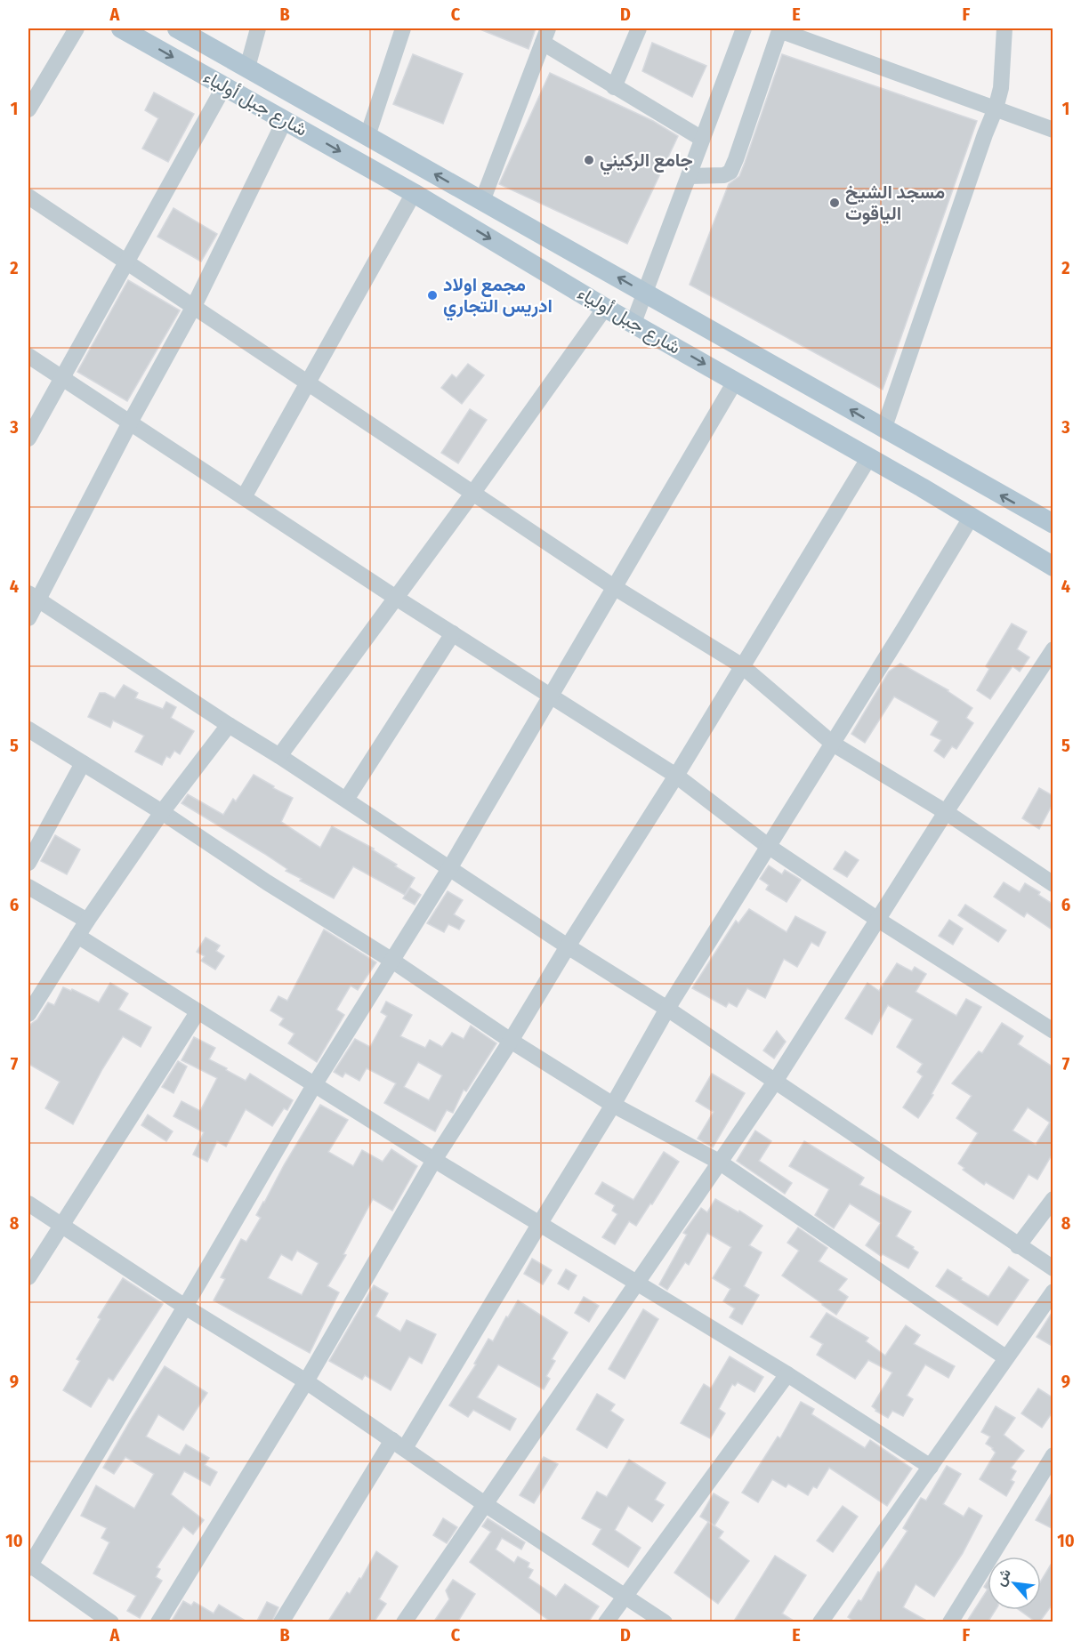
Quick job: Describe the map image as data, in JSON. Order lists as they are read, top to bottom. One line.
{"streets":{"main road":["شارع جبل أولياء"]},"places":["جامع الركيني","مسجد الشيخ الياقوت","مجمع اولاد ادريس التجاري"],"north":"top left","grid":{"columns":["A","B","C","D","E","F"],"rows":["1","2","3","4","5","6","7","8","9","10"]}}
